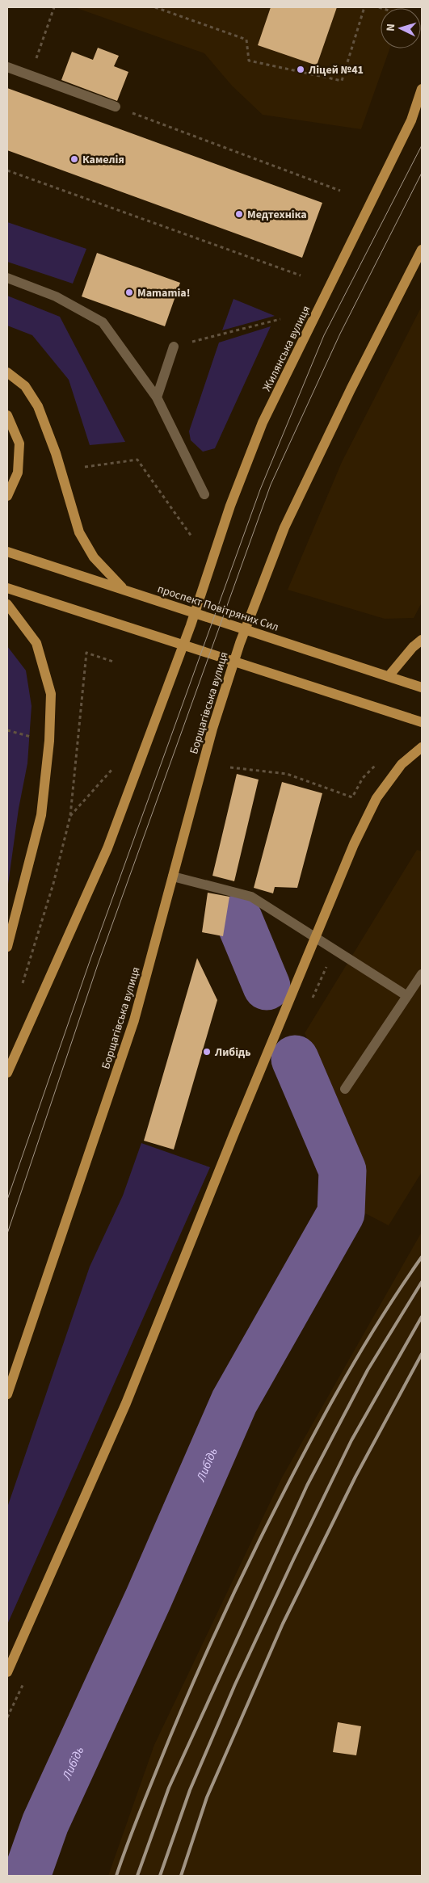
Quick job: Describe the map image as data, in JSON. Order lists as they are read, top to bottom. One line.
{"streets":{"main road":["Жилянська вулиця","проспект Повітряних Сил","Борщагівська вулиця"]},"water":["Либідь"],"places":["Ліцей №41","Камелія","Медтехніка","Mamamia!","Либідь"],"north":"left"}
